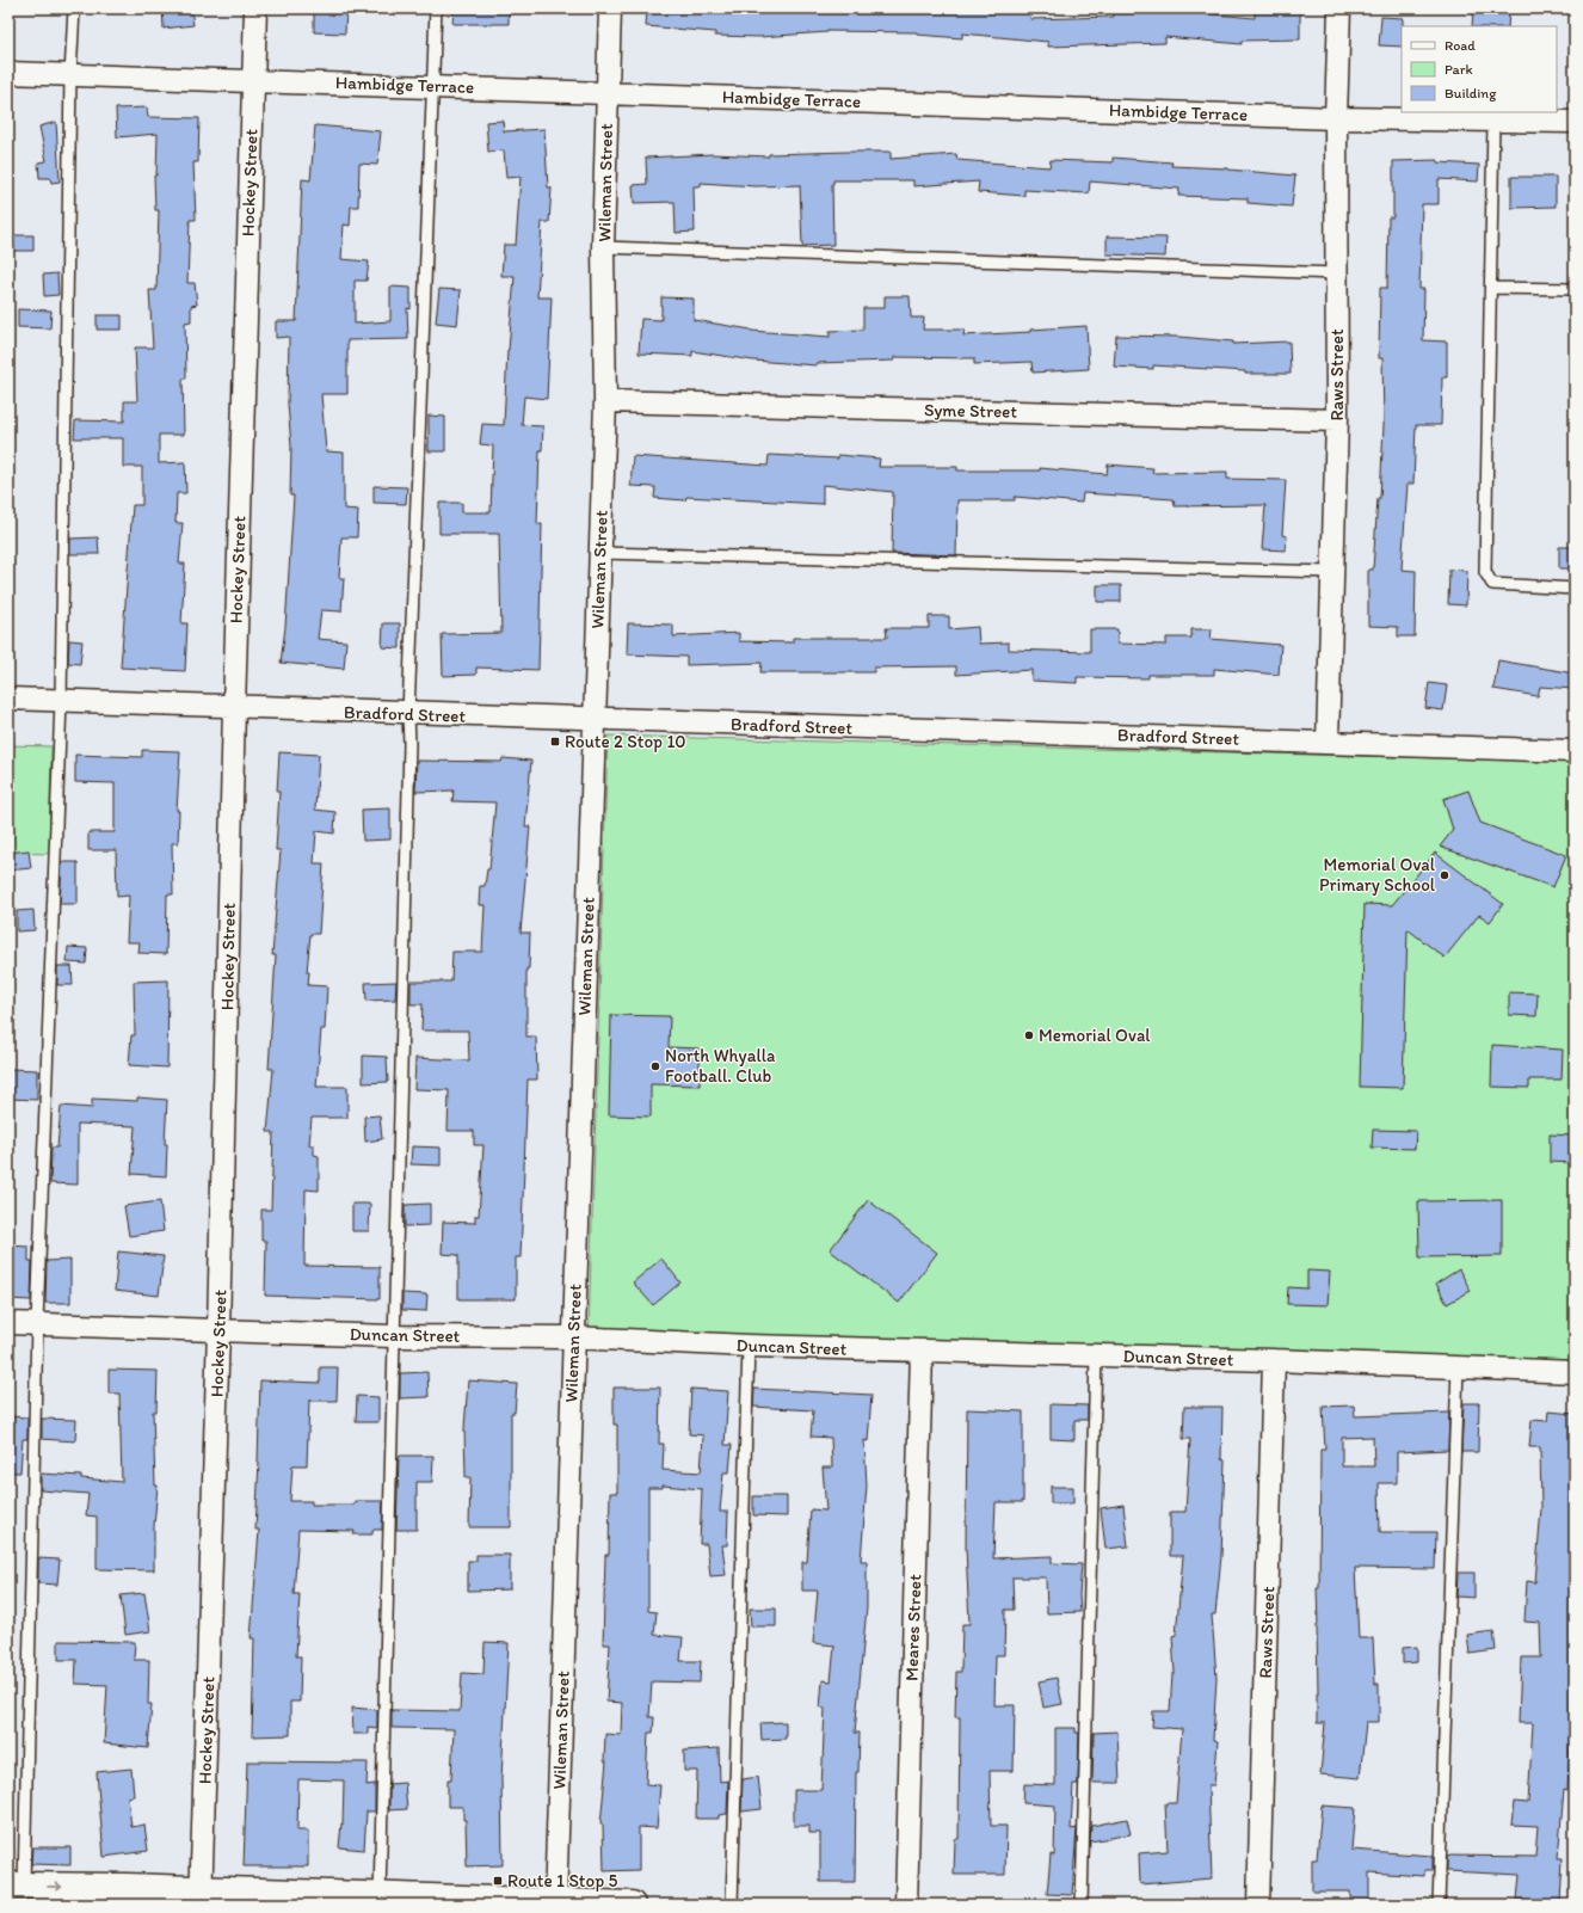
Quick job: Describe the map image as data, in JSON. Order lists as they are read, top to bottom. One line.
{"streets":{"street":["Hambidge Terrace","Hockey Street","Wileman Street","Raws Street","Syme Street","Bradford Street","Duncan Street","Meares Street"]},"crossings":[["Hambidge Terrace","Hockey Street"],["Hambidge Terrace","Wileman Street"],["Hambidge Terrace","Raws Street"],["Hockey Street","Bradford Street"],["Hockey Street","Duncan Street"],["Wileman Street","Syme Street"],["Wileman Street","Bradford Street"],["Wileman Street","Duncan Street"],["Raws Street","Syme Street"],["Raws Street","Bradford Street"],["Raws Street","Duncan Street"],["Duncan Street","Meares Street"]],"places":{"transit":["Route 2 Stop 10","Route 1 Stop 5"],"other":["Memorial Oval Primary School","Memorial Oval","North Whyalla Football. Club"]},"legend":["Road","Park","Building"]}
